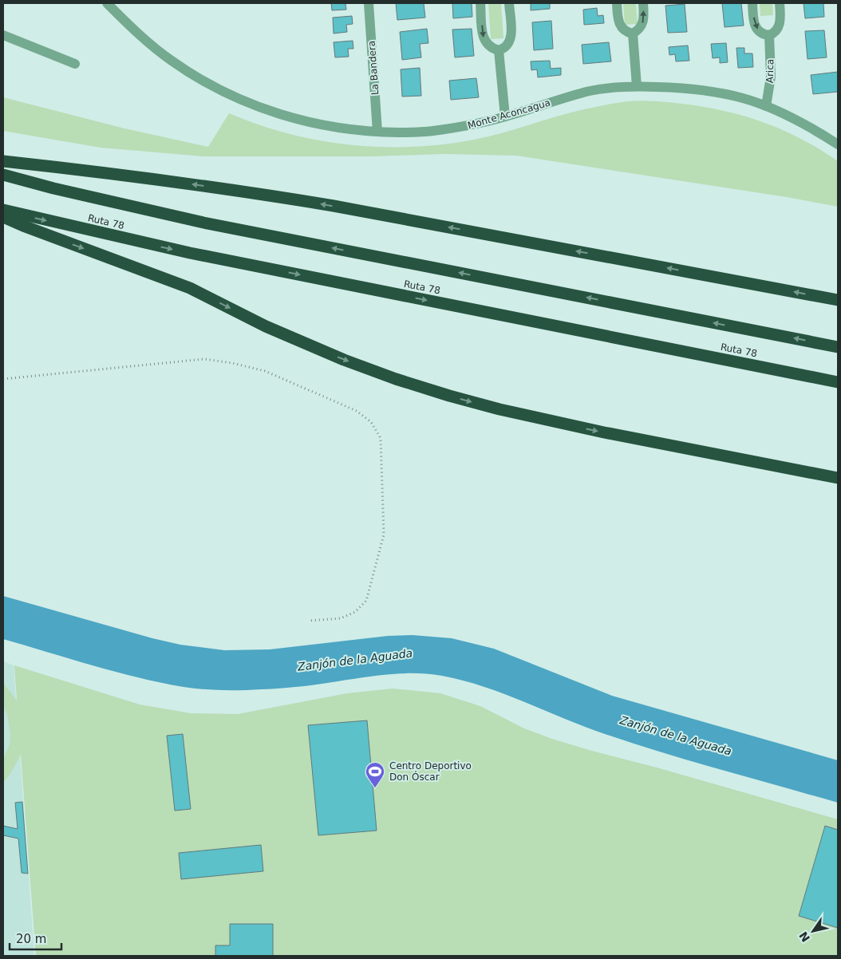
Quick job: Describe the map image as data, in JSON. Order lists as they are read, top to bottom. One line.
{"streets":{"highway":["Ruta 78"],"street":["La Bandera","Arica","Monte Aconcagua"]},"crossings":[["La Bandera","Monte Aconcagua"],["Arica","Monte Aconcagua"]],"water":["Zanjón de la Aguada"],"places":{"sports":["Centro Deportivo Don Óscar"]},"scale_bar":"20 m","north":"bottom left"}
